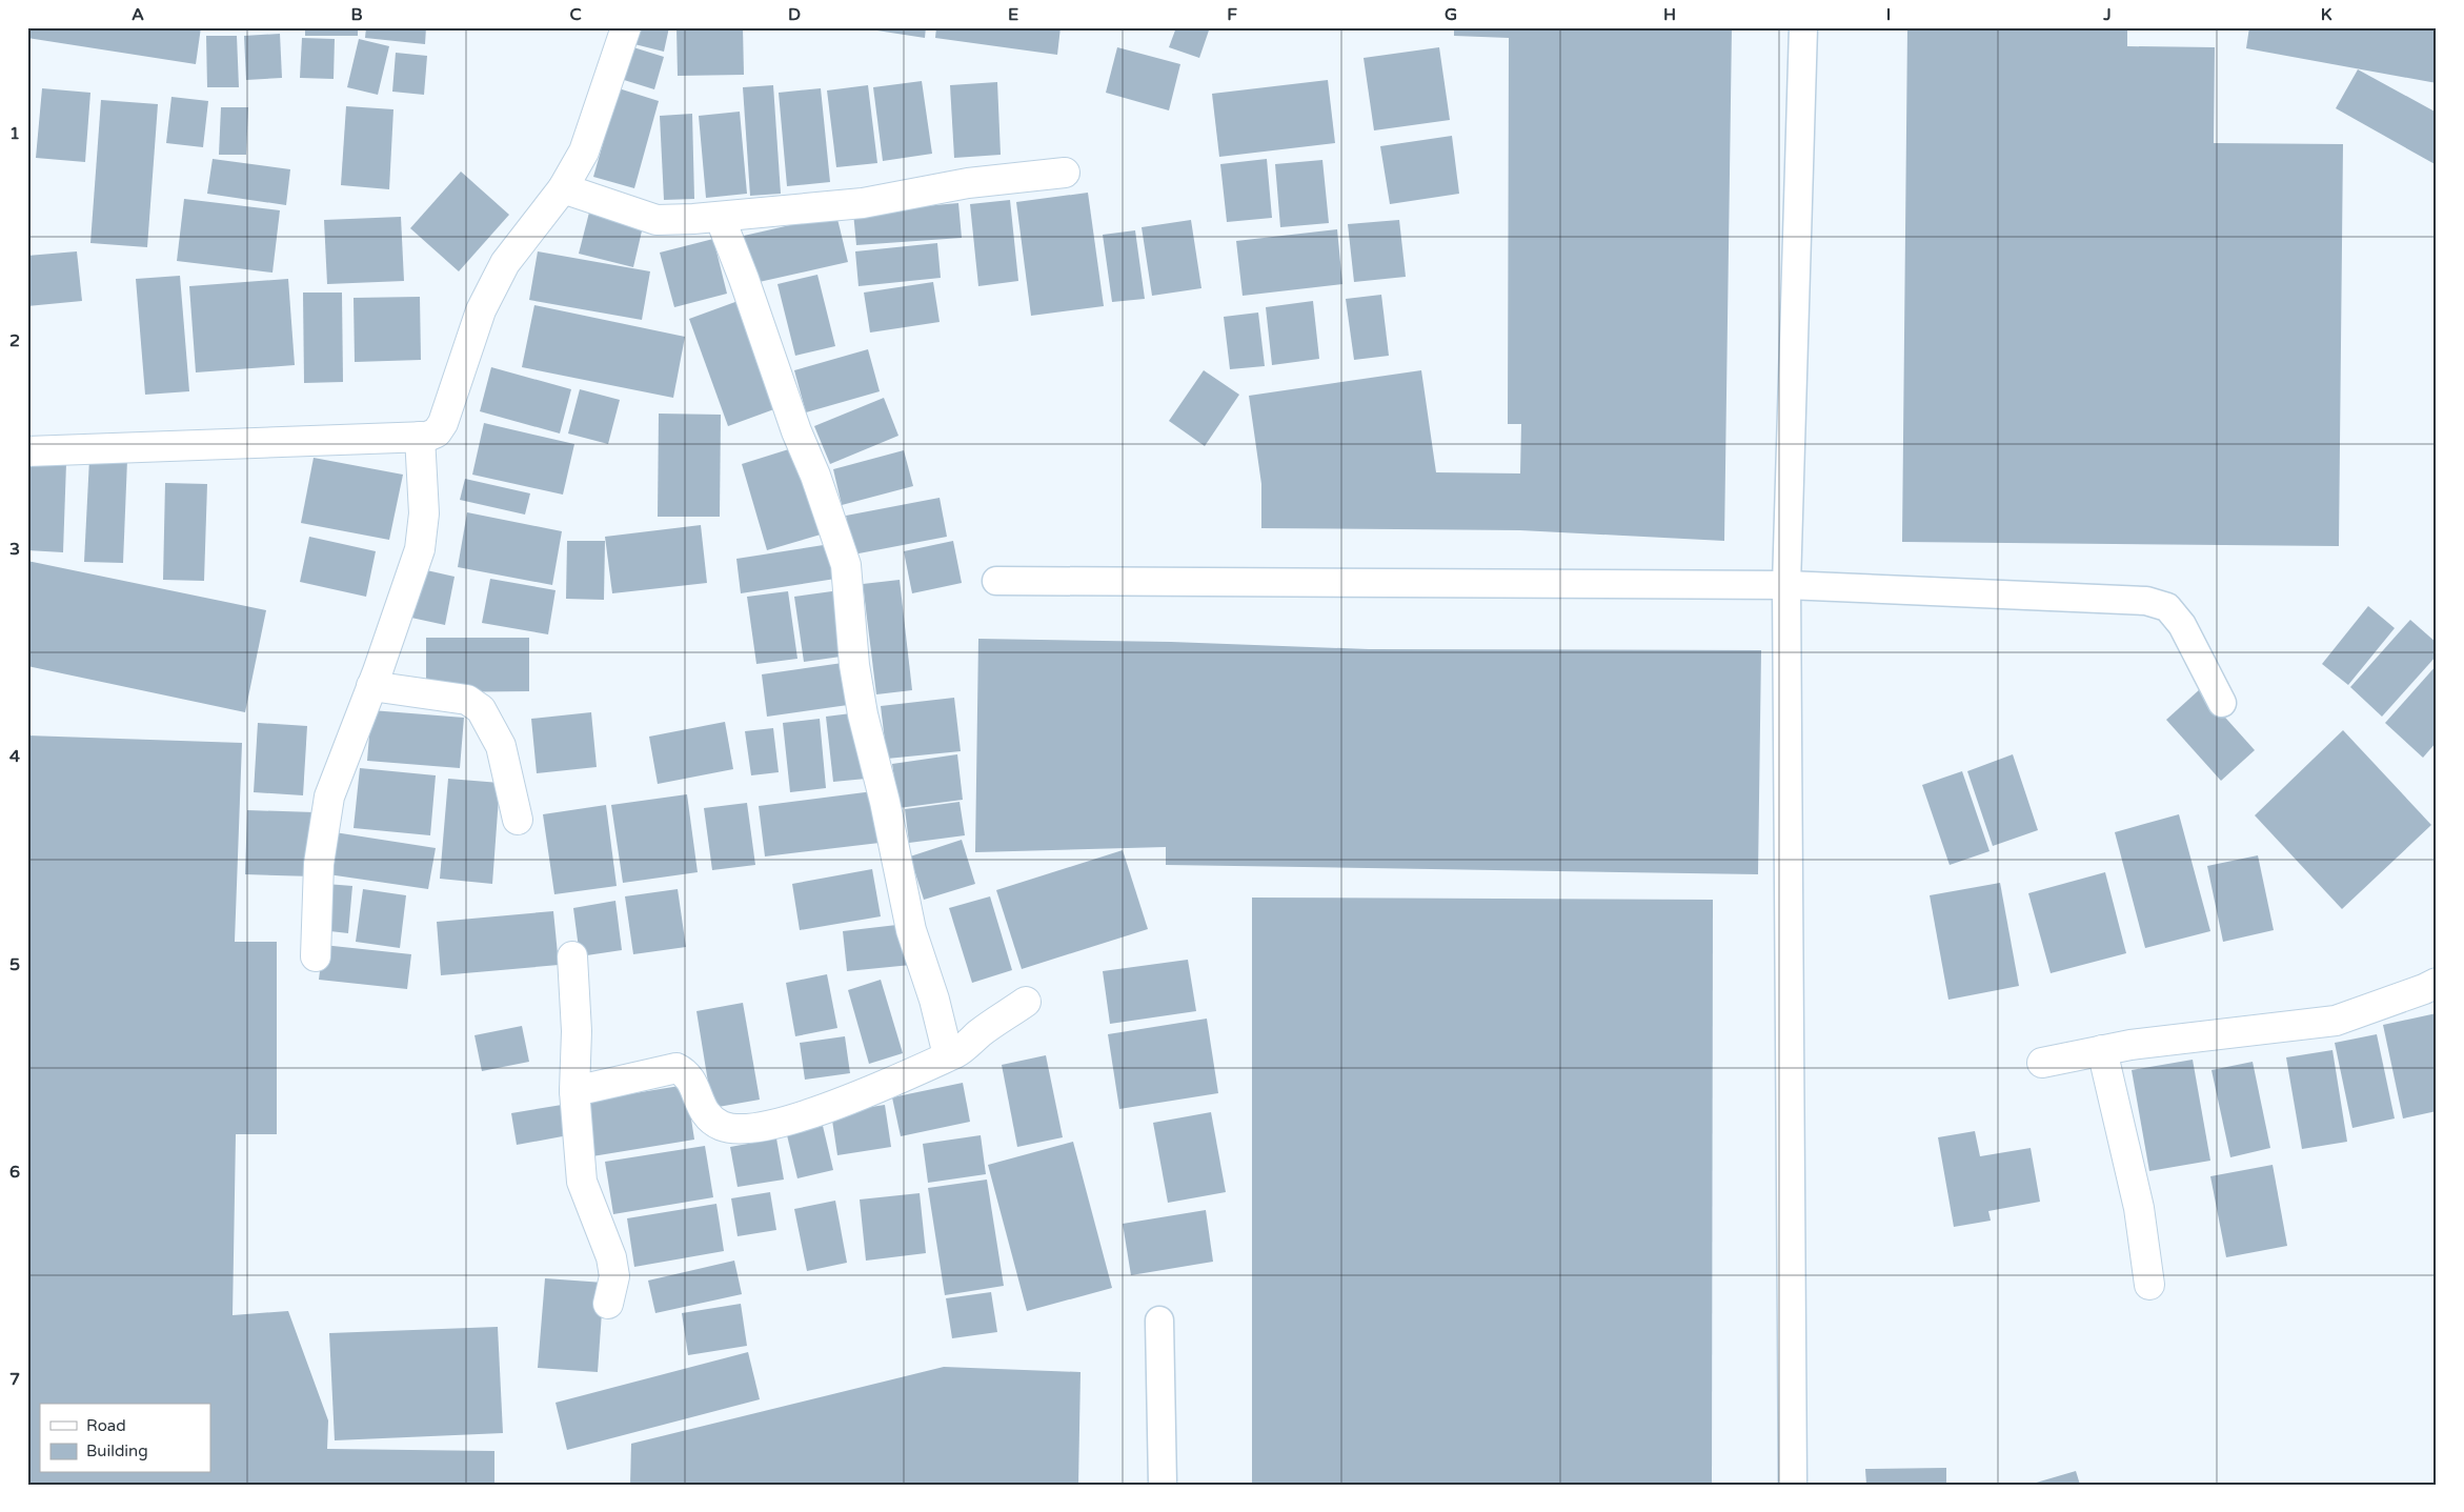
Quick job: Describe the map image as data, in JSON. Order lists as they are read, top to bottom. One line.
{"legend":["Road","Building"],"grid":{"columns":["A","B","C","D","E","F","G","H","I","J","K"],"rows":["1","2","3","4","5","6","7"]}}
